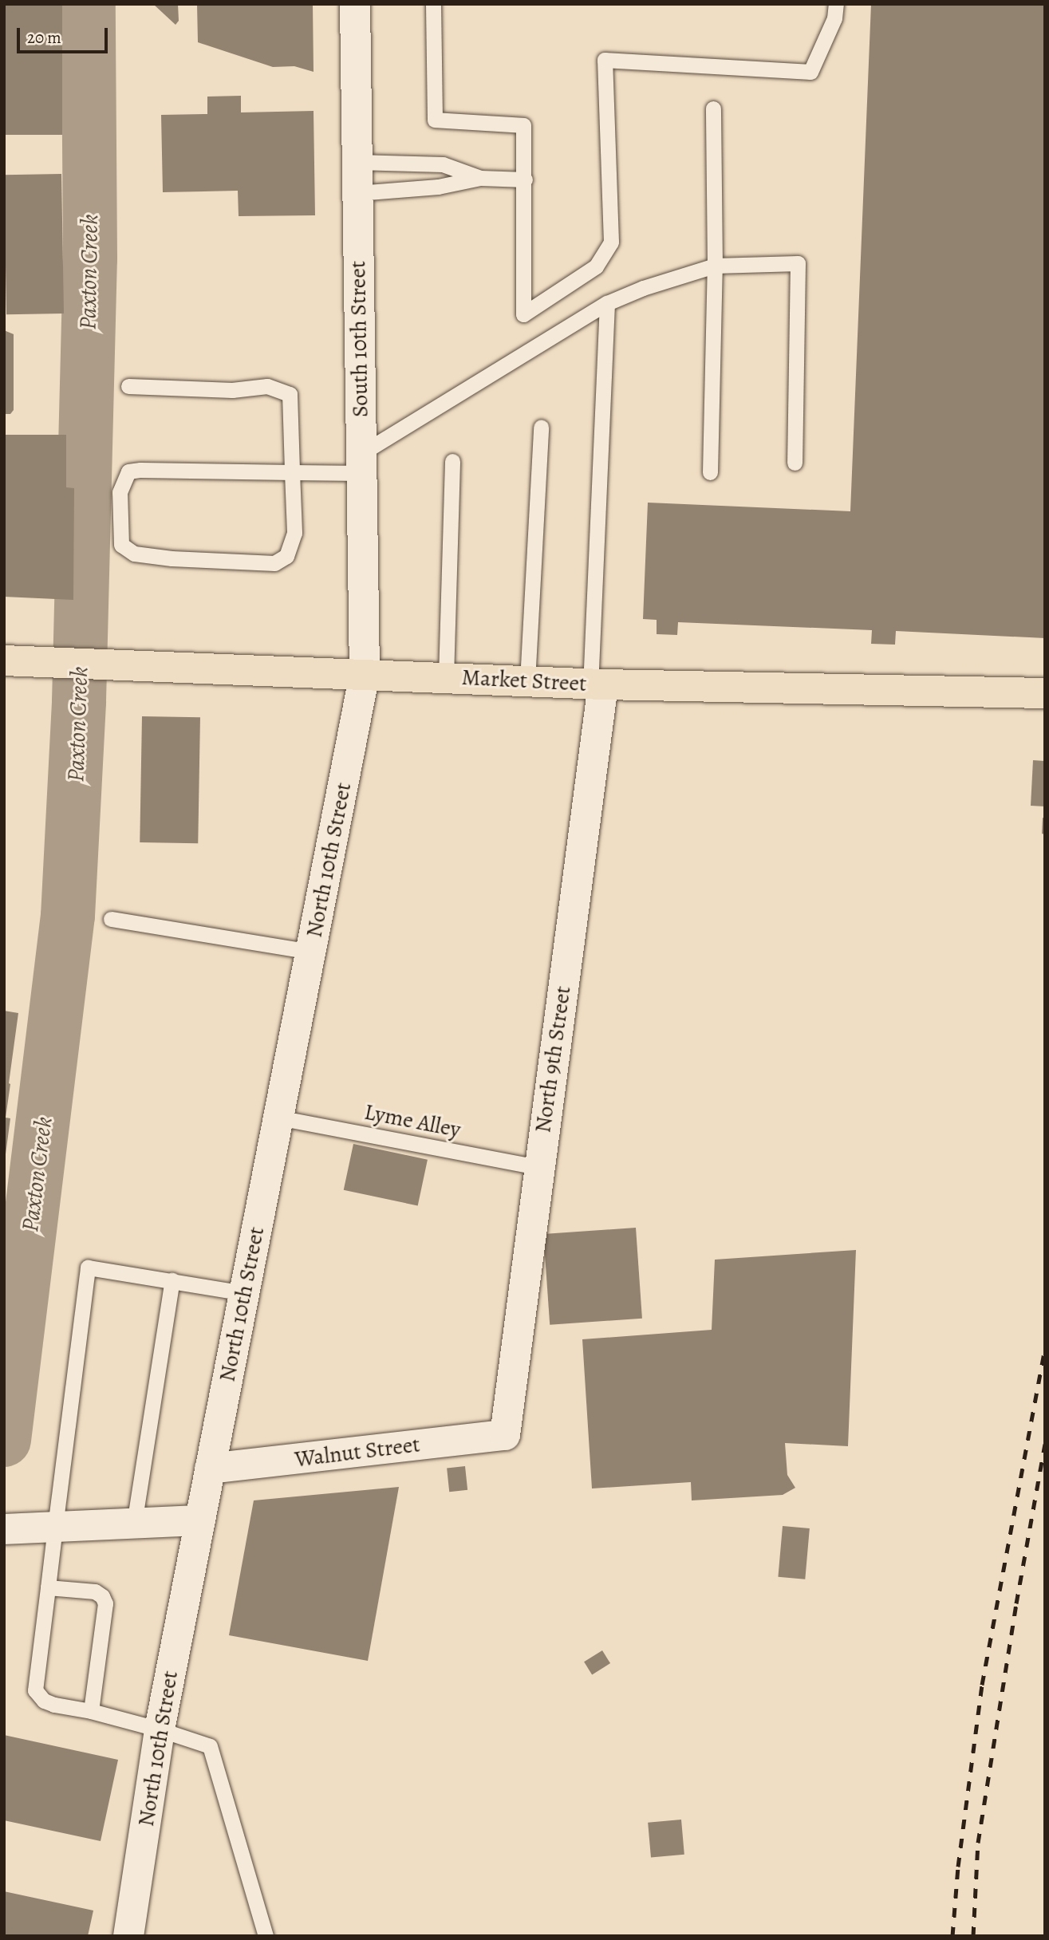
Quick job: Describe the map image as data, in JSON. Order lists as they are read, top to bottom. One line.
{"streets":{"main road":["Market Street"],"street":["South 10th Street","North 10th Street","North 9th Street","Walnut Street"],"lane":["Lyme Alley"]},"crossings":[["South 10th Street","Market Street"],["South 10th Street","North 10th Street"],["Market Street","North 10th Street"],["Market Street","North 9th Street"],["North 10th Street","Lyme Alley"],["North 10th Street","Walnut Street"],["North 9th Street","Lyme Alley"],["North 9th Street","Walnut Street"]],"water":["Paxton Creek"],"scale_bar":"20 m"}
